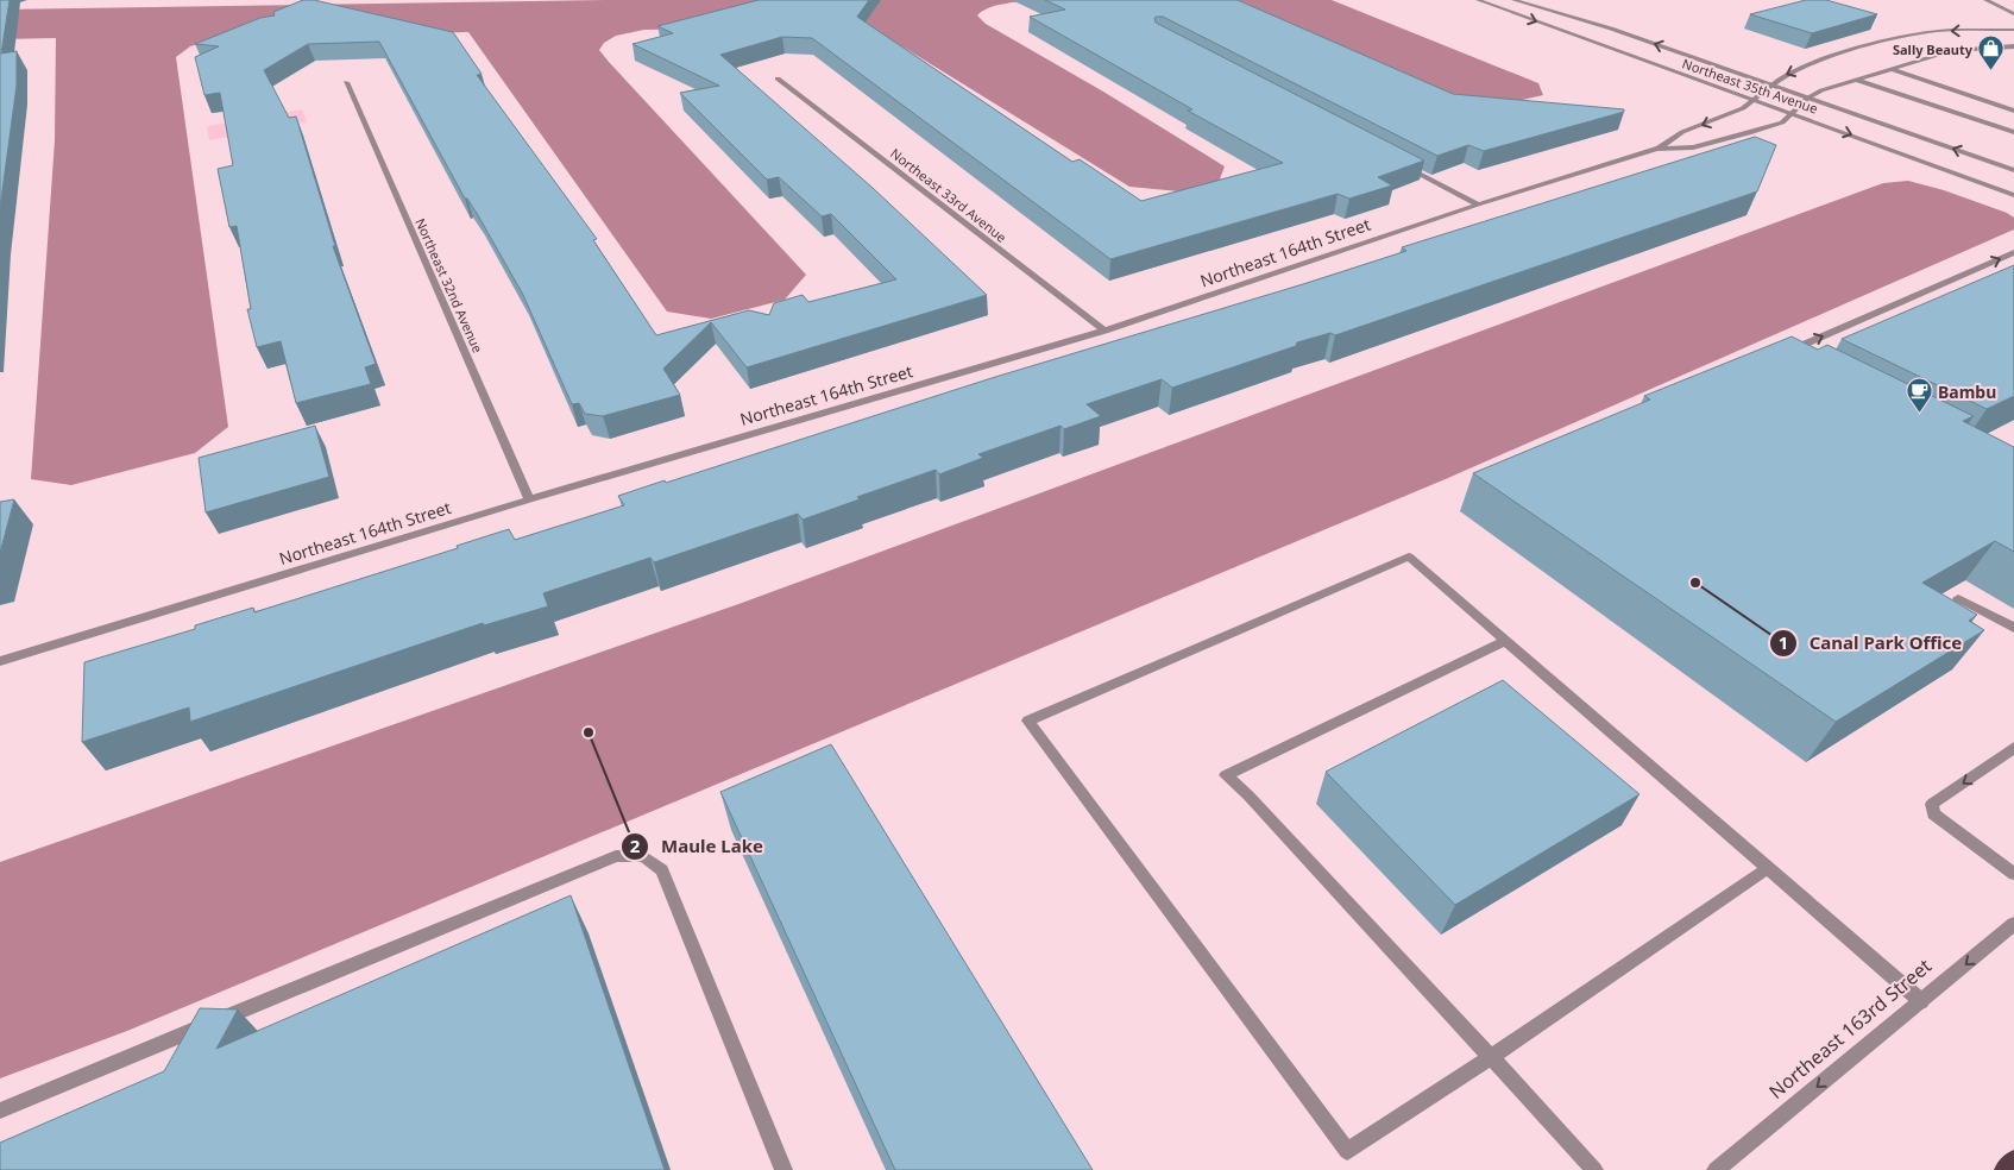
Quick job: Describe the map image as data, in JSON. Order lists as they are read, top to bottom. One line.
{"streets":{"street":["Northeast 35th Avenue","Northeast 33rd Avenue","Northeast 164th Street","Northeast 32nd Avenue","Northeast 163rd Street"]},"crossings":[["Northeast 35th Avenue","Northeast 164th Street"],["Northeast 33rd Avenue","Northeast 164th Street"],["Northeast 164th Street","Northeast 32nd Avenue"]],"one_way":["Northeast 163rd Street"],"places":{"shop":["Sally Beauty"],"cafe":["Bambu"],"other":["Canal Park Office","Maule Lake"]}}
